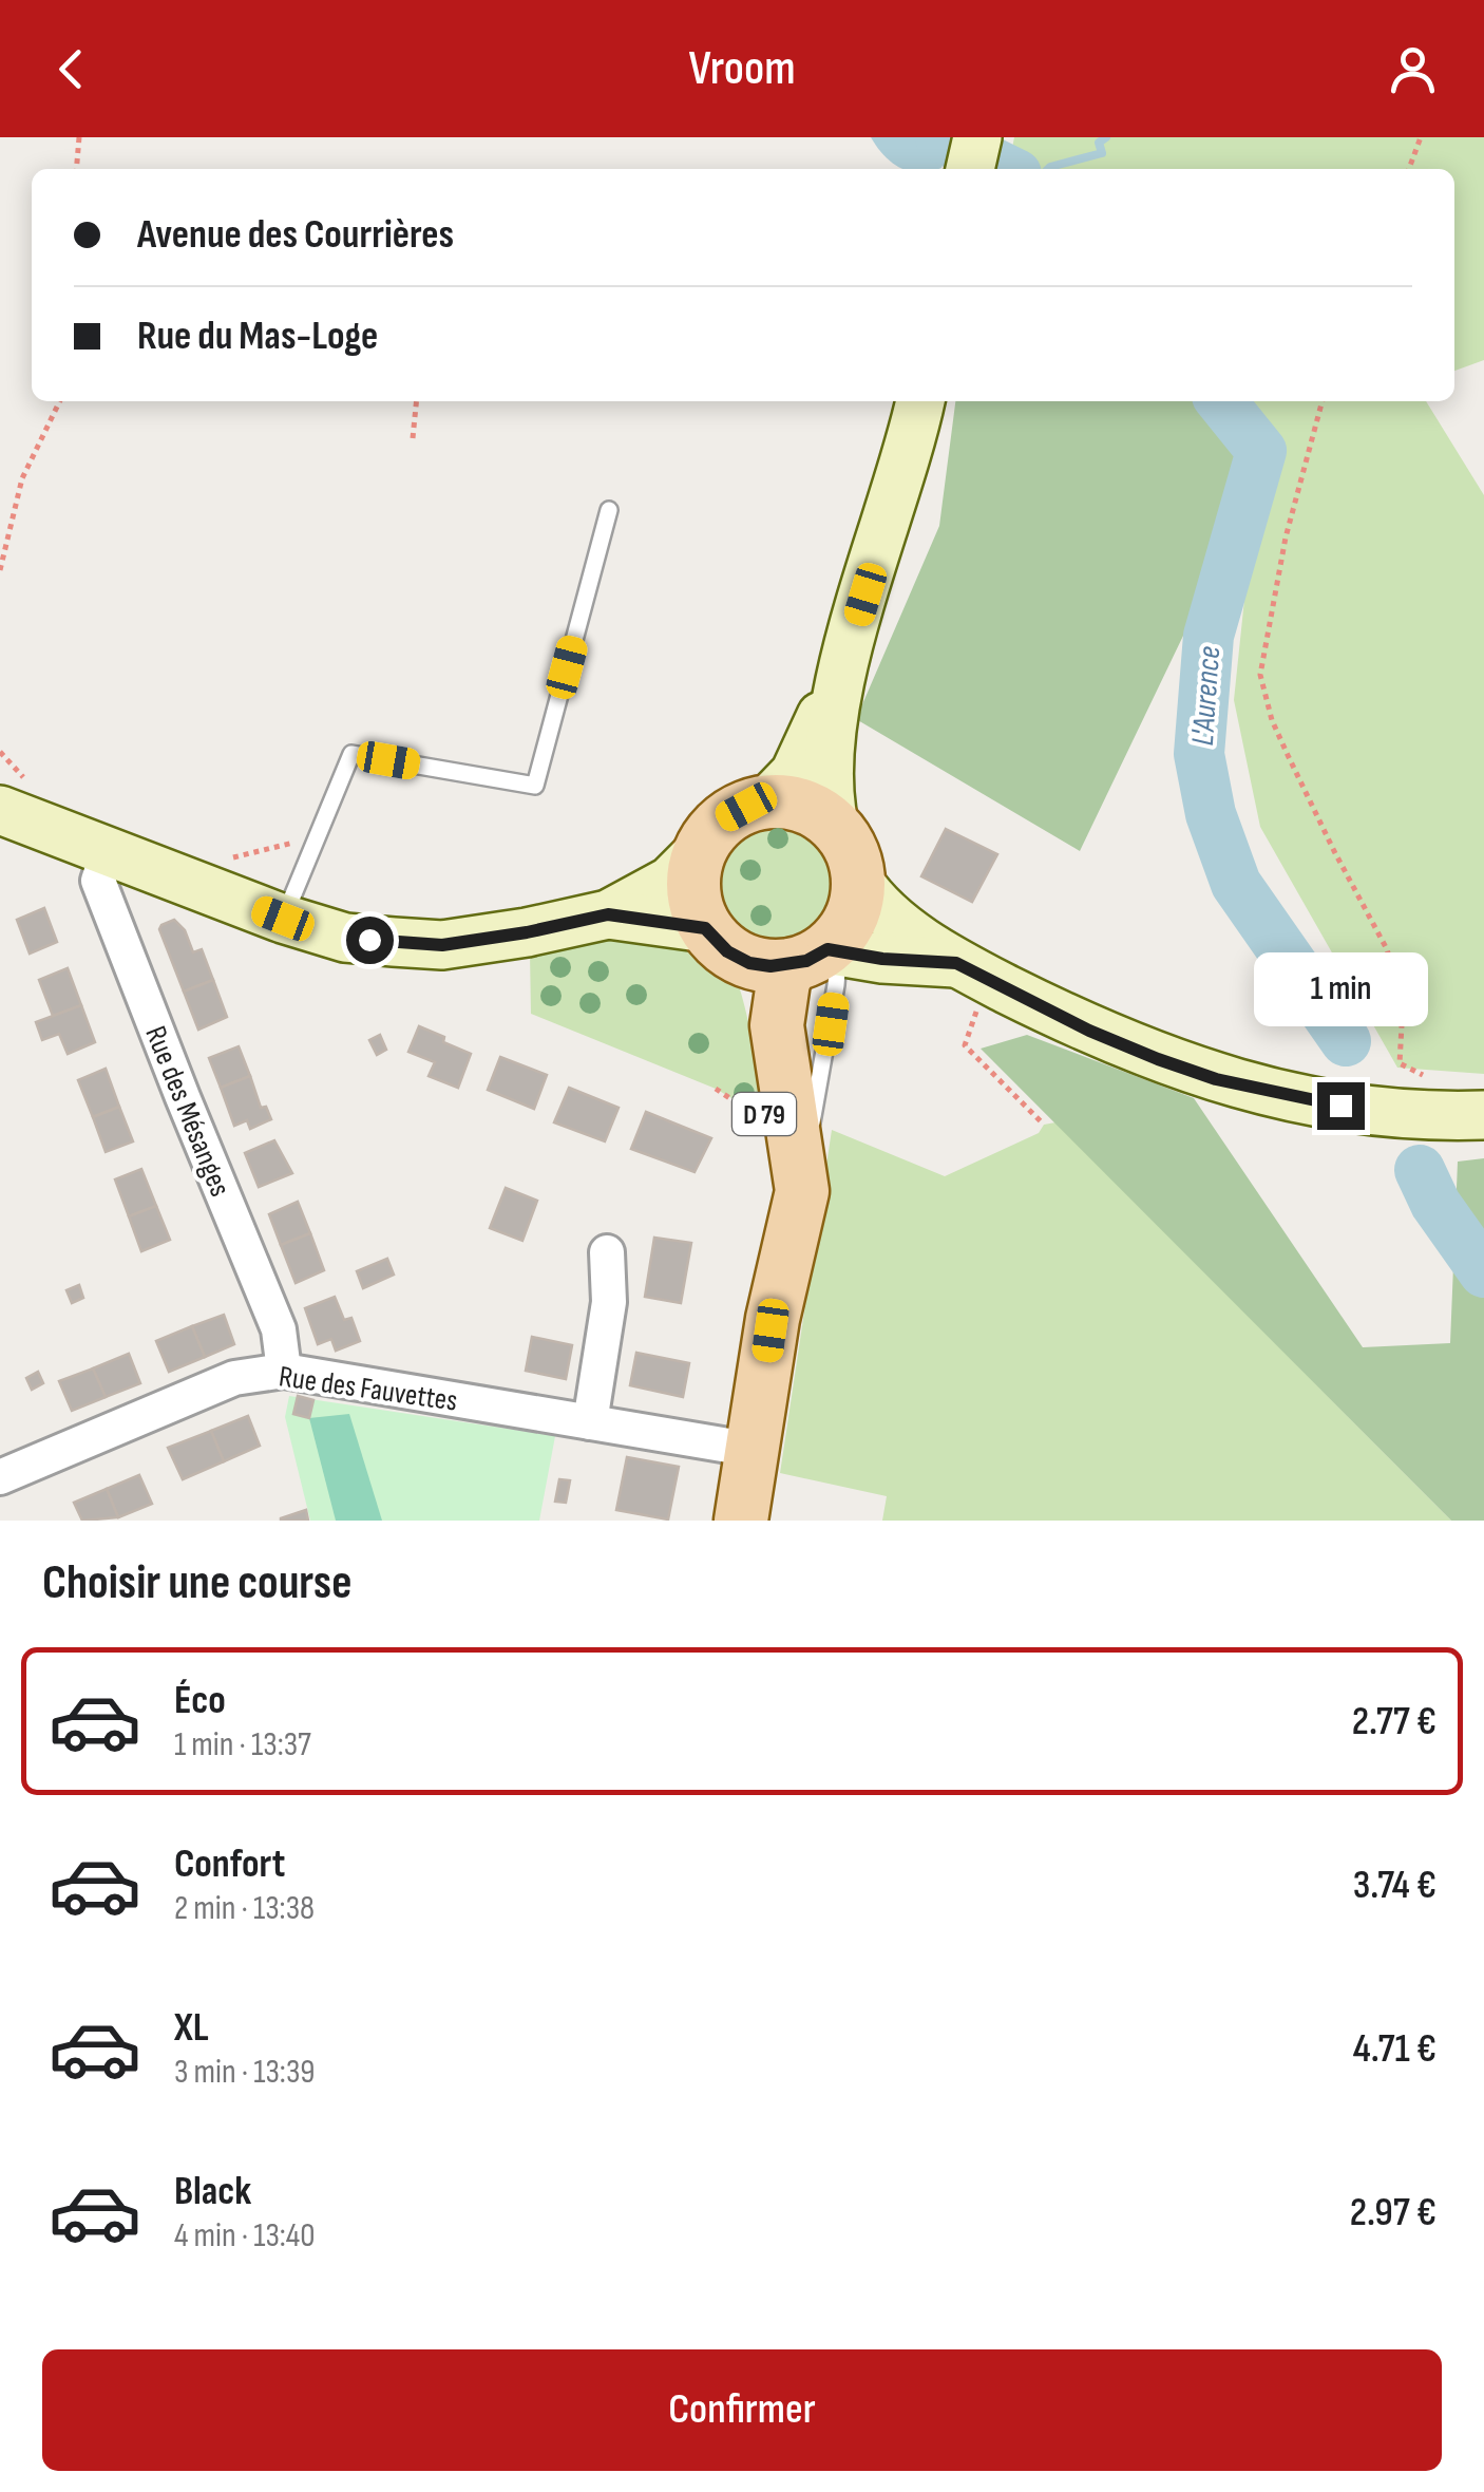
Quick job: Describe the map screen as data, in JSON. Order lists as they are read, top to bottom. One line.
{"streets":{"main road":["D 79"],"street":["Rue des Mésanges","Rue des Fauvettes"]},"crossings":[["Rue des Mésanges","Rue des Fauvettes"],["D 79","Rue des Fauvettes"]],"water":["L'Aurence"],"page":{"header":"Vroom","banner":["Avenue des Courrières","Rue du Mas-Loge"],"bubble":"1 min","heading":"Choisir une course","list":[{"name":"Éco","note":"1 min · 13:37","value":"2.77 €"},{"name":"Confort","note":"2 min · 13:38","value":"3.74 €"},{"name":"XL","note":"3 min · 13:39","value":"4.71 €"},{"name":"Black","note":"4 min · 13:40","value":"2.97 €"}],"buttons":"Confirmer"}}
